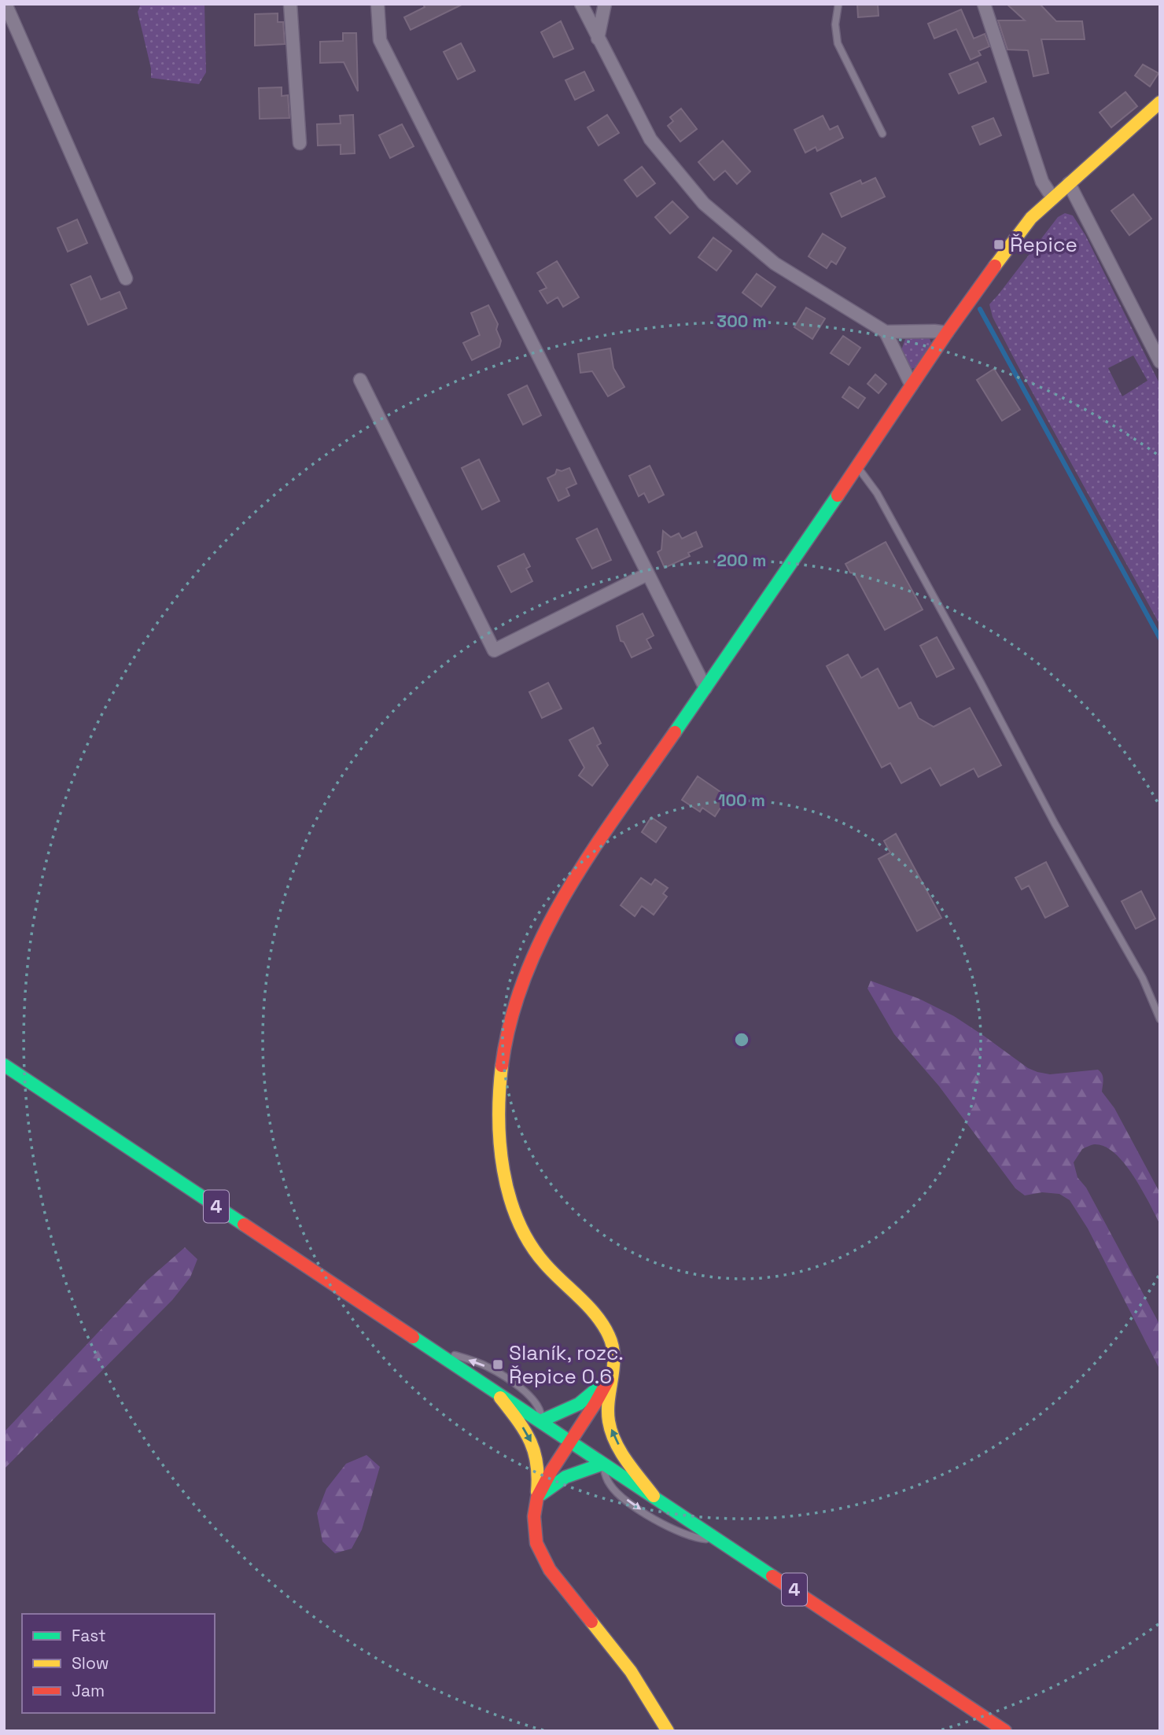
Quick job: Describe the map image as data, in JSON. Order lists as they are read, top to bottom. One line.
{"streets":{"street":["4"]},"places":{"transit":["Řepice","Slaník, rozc. Řepice 0.6"]},"legend":["Fast","Slow","Jam"],"rings":["300 m","200 m","100 m"]}
